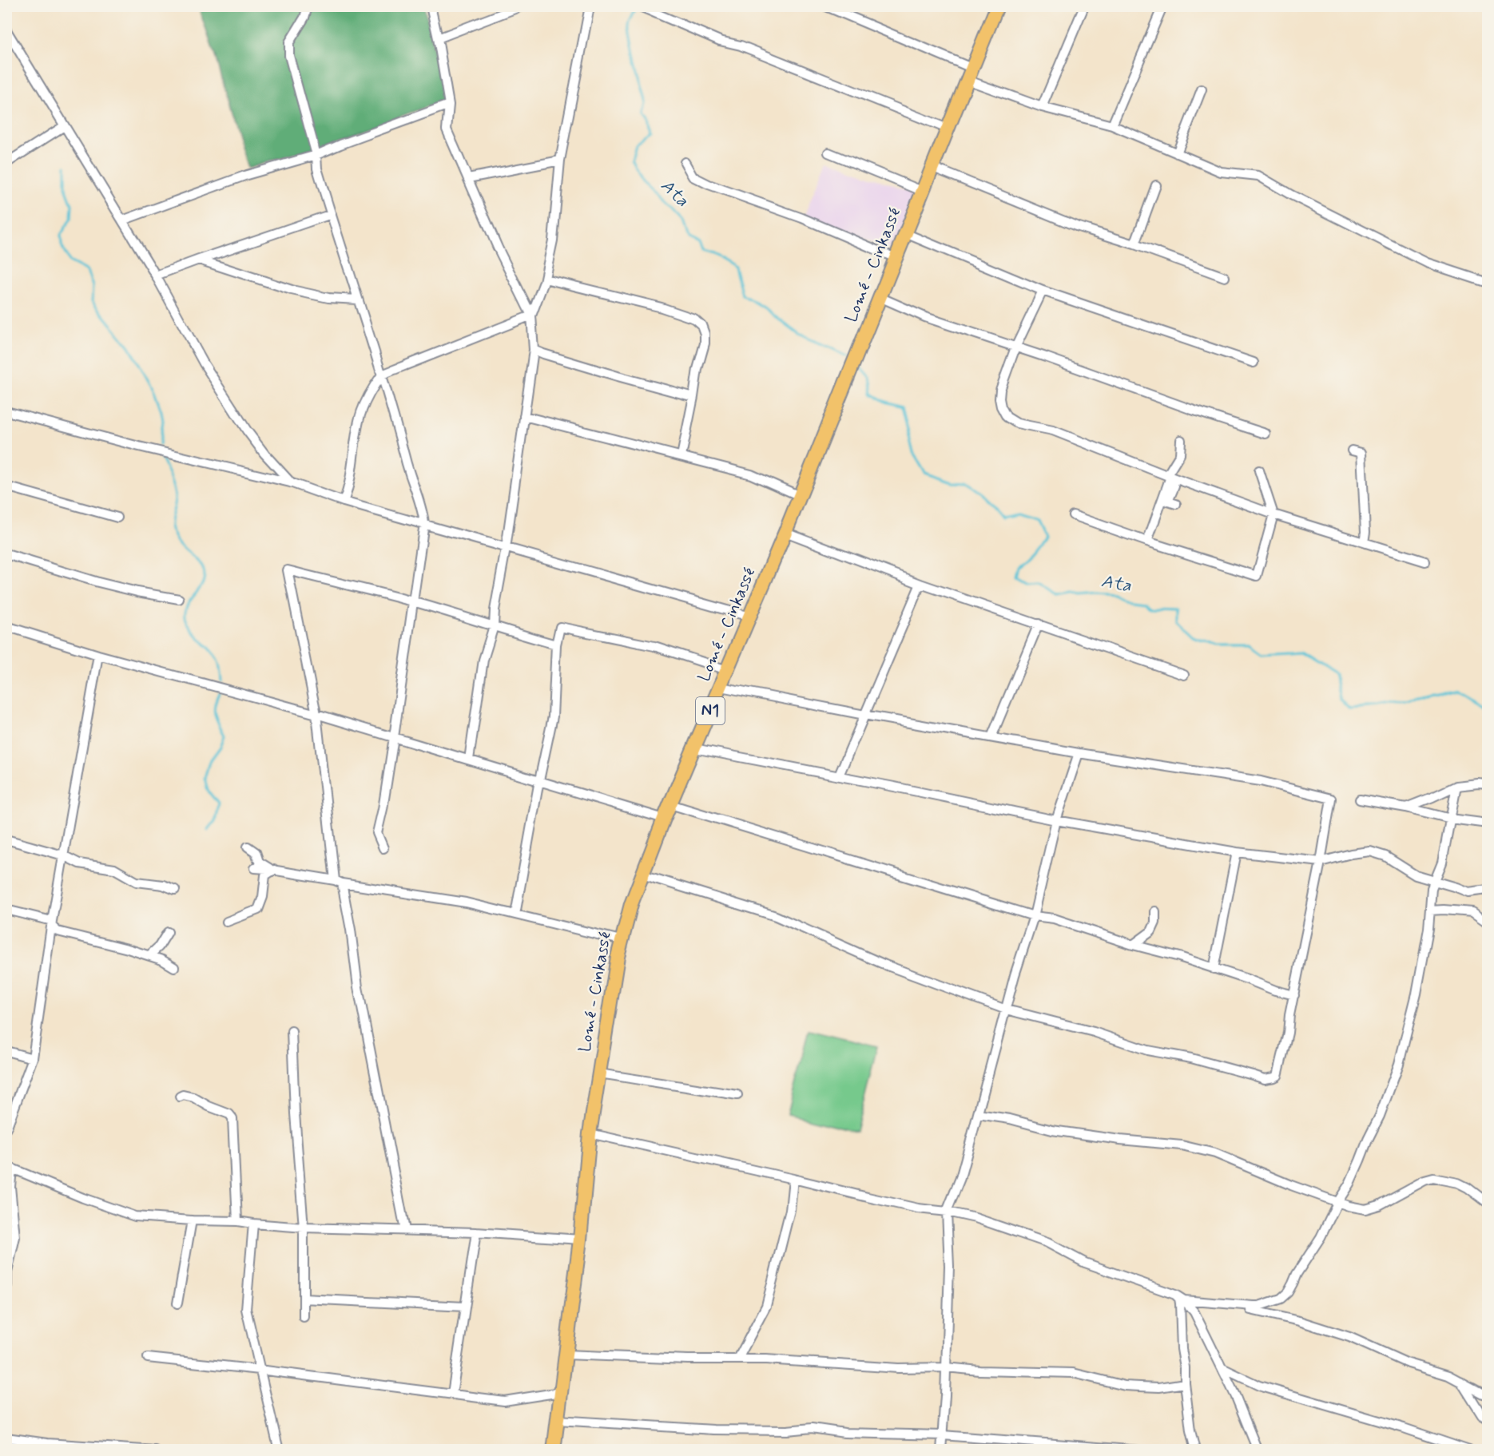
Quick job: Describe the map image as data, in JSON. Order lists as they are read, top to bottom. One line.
{"streets":{"highway":["Lomé - Cinkassé","N1"]},"water":["Ata"]}
